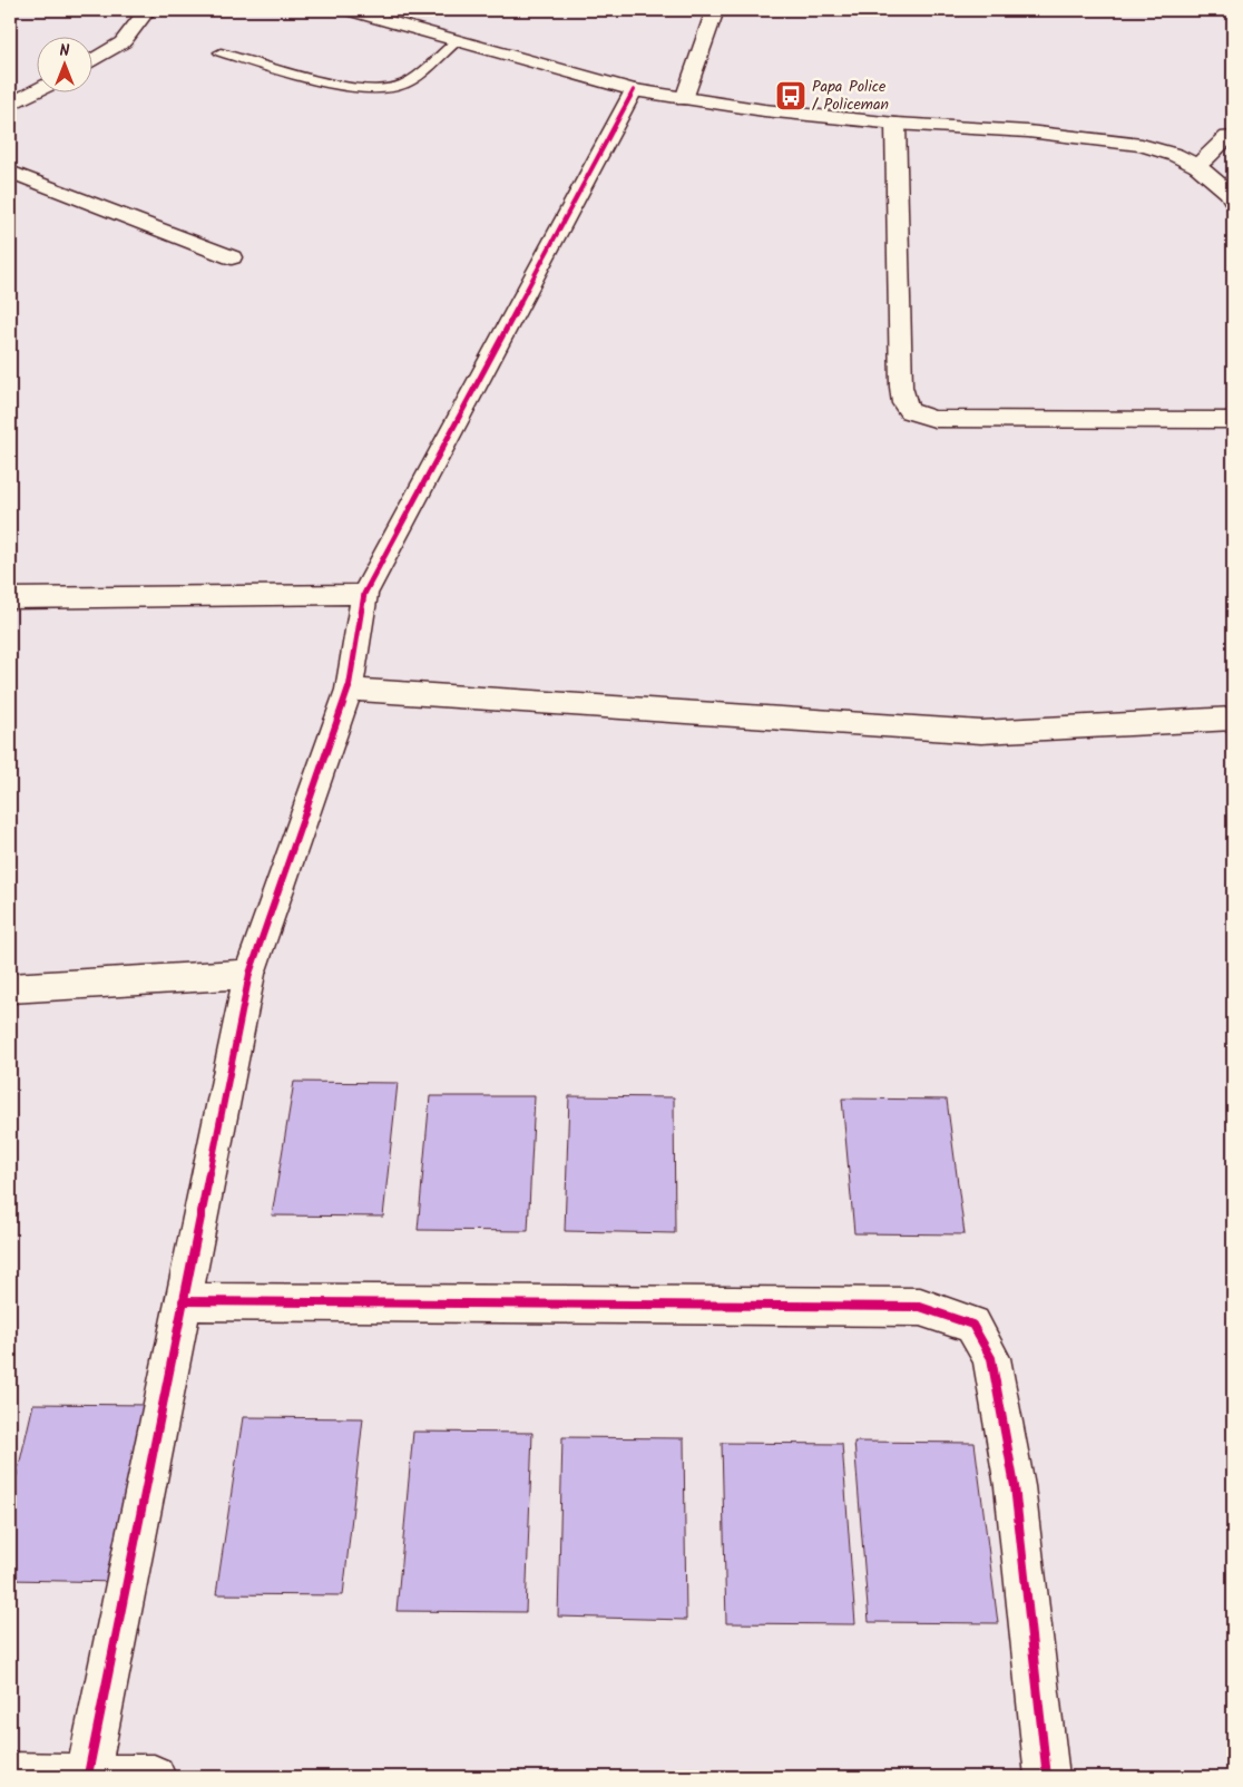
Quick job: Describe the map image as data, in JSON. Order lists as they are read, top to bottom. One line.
{"places":{"bus stop":["Papa Police / Policeman"]},"north":"top"}
